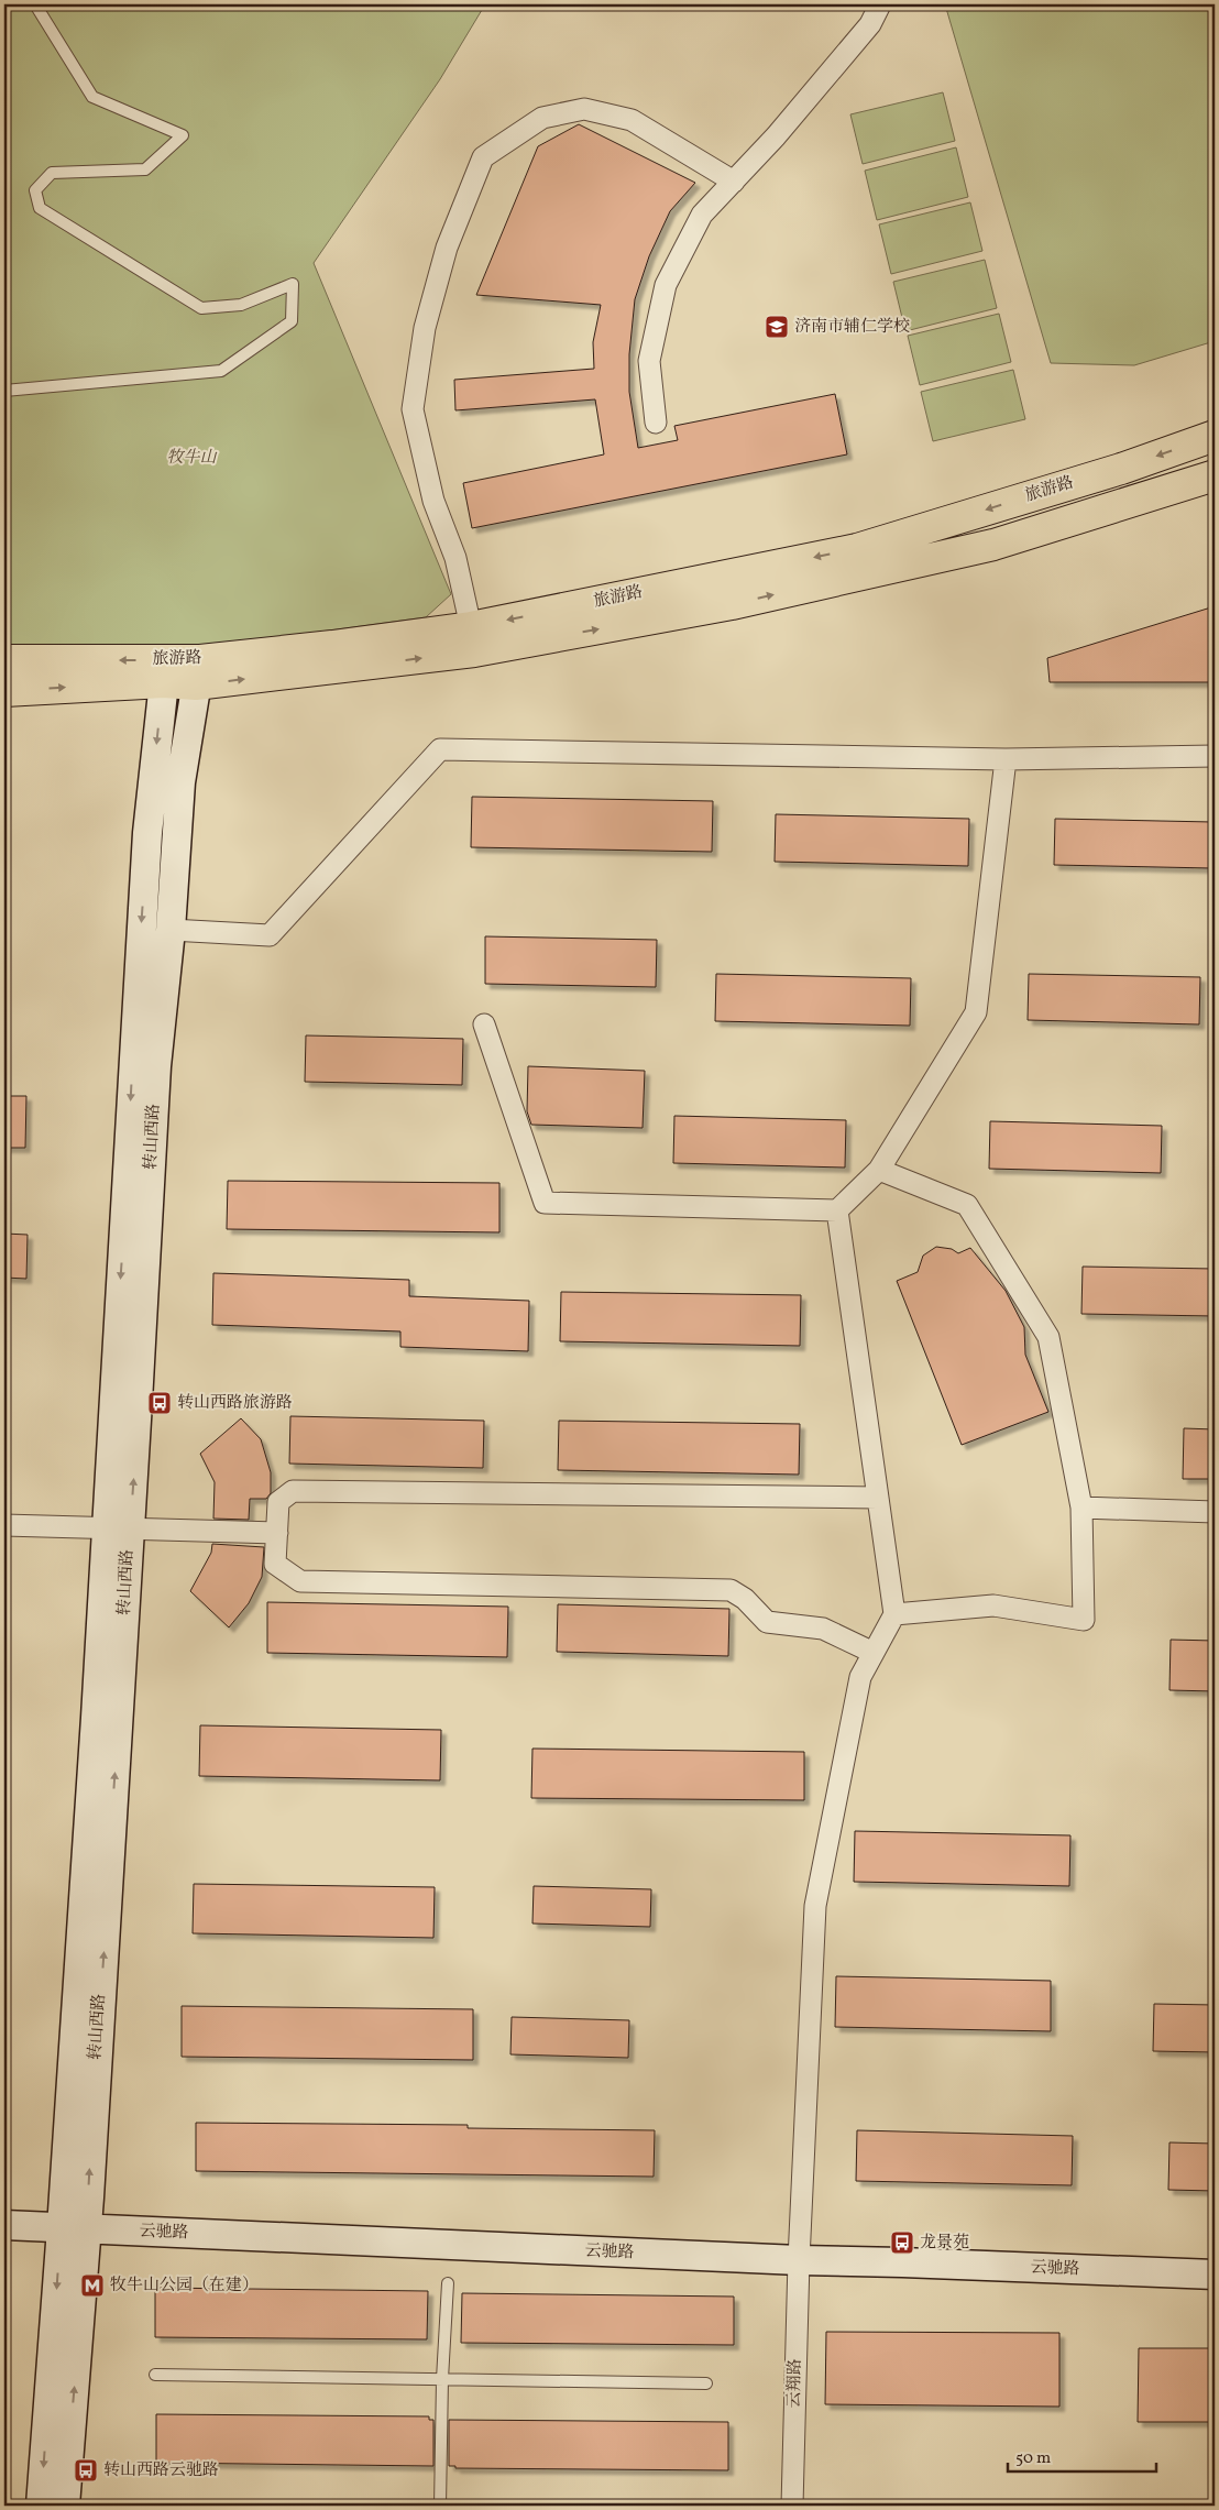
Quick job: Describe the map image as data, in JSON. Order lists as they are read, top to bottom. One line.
{"streets":{"main road":["旅游路","转山西路","云驰路"],"street":["云翔路"]},"crossings":[["旅游路","转山西路"],["转山西路","云驰路"],["云驰路","云翔路"]],"parks":["牧牛山"],"places":{"school or university":["济南市辅仁学校"],"bus stop":["转山西路旅游路","龙景苑","转山西路云驰路"],"metro station":["牧牛山公园（在建）"]},"scale_bar":"50 m"}
